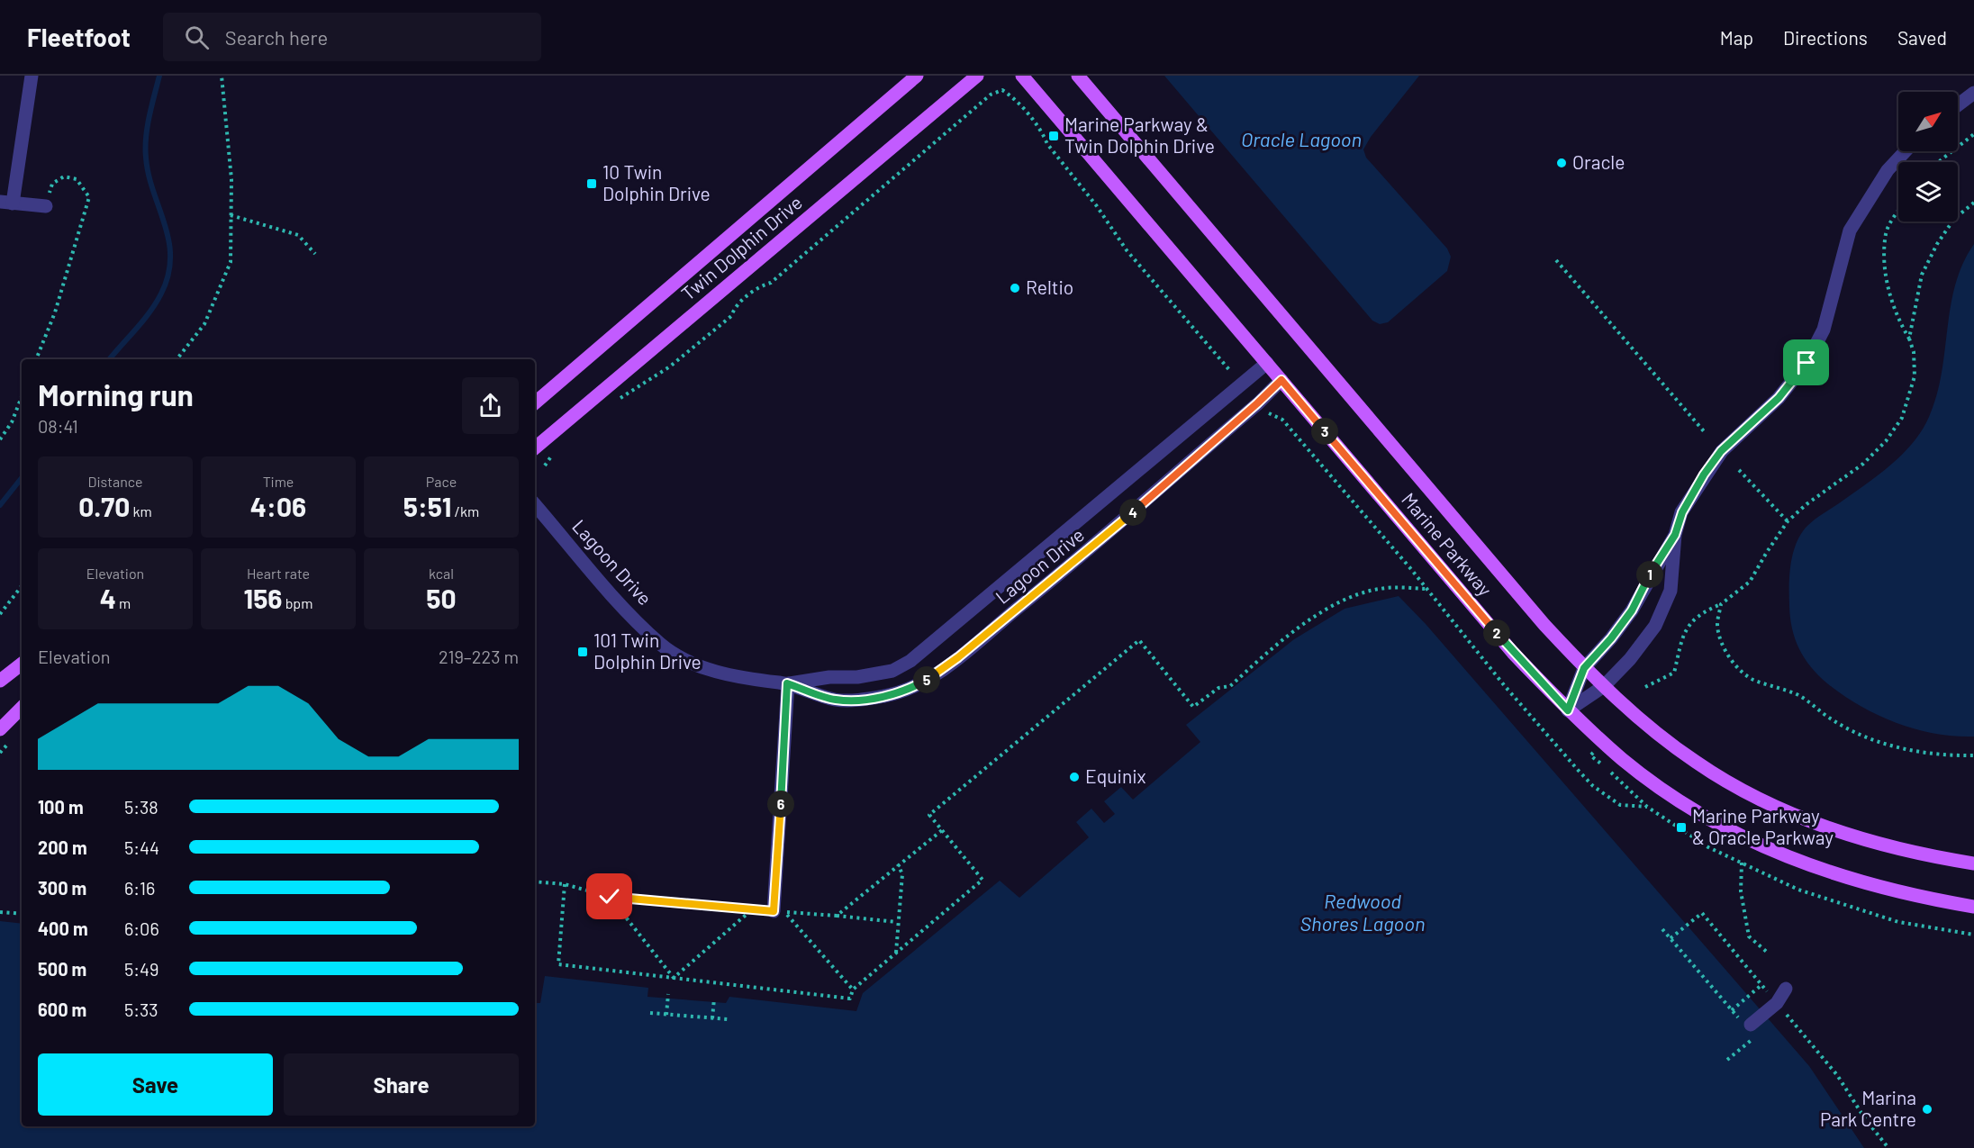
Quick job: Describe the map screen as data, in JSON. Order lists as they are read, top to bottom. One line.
{"streets":{"main road":["Twin Dolphin Drive","Marine Parkway"],"street":["Lagoon Drive"]},"crossings":[["Marine Parkway","Lagoon Drive"]],"water":["Oracle Lagoon","Redwood Shores Lagoon"],"places":{"transit":["Marine Parkway & Twin Dolphin Drive","10 Twin Dolphin Drive","101 Twin Dolphin Drive","Marine Parkway & Oracle Parkway"],"other":["Oracle","Reltio","Equinix","Marina Park Centre"]},"north":"top right","page":{"header":"Fleetfoot","search":"Search here","nav":["Map","Directions","Saved"],"heading":["Morning run","08:41"],"pins":["3","4","1","2","5","6"],"stats":[["Distance","0.70 km"],["Time","4:06"],["Pace","5:51 /km"],["Elevation","4 m"],["Heart rate","156 bpm"],["kcal","50"]],"chart":["Elevation","219–223 m"],"list":[{"name":"100 m","note":"5:38"},{"name":"200 m","note":"5:44"},{"name":"300 m","note":"6:16"},{"name":"400 m","note":"6:06"},{"name":"500 m","note":"5:49"},{"name":"600 m","note":"5:33"}],"buttons":["Save","Share"]}}
